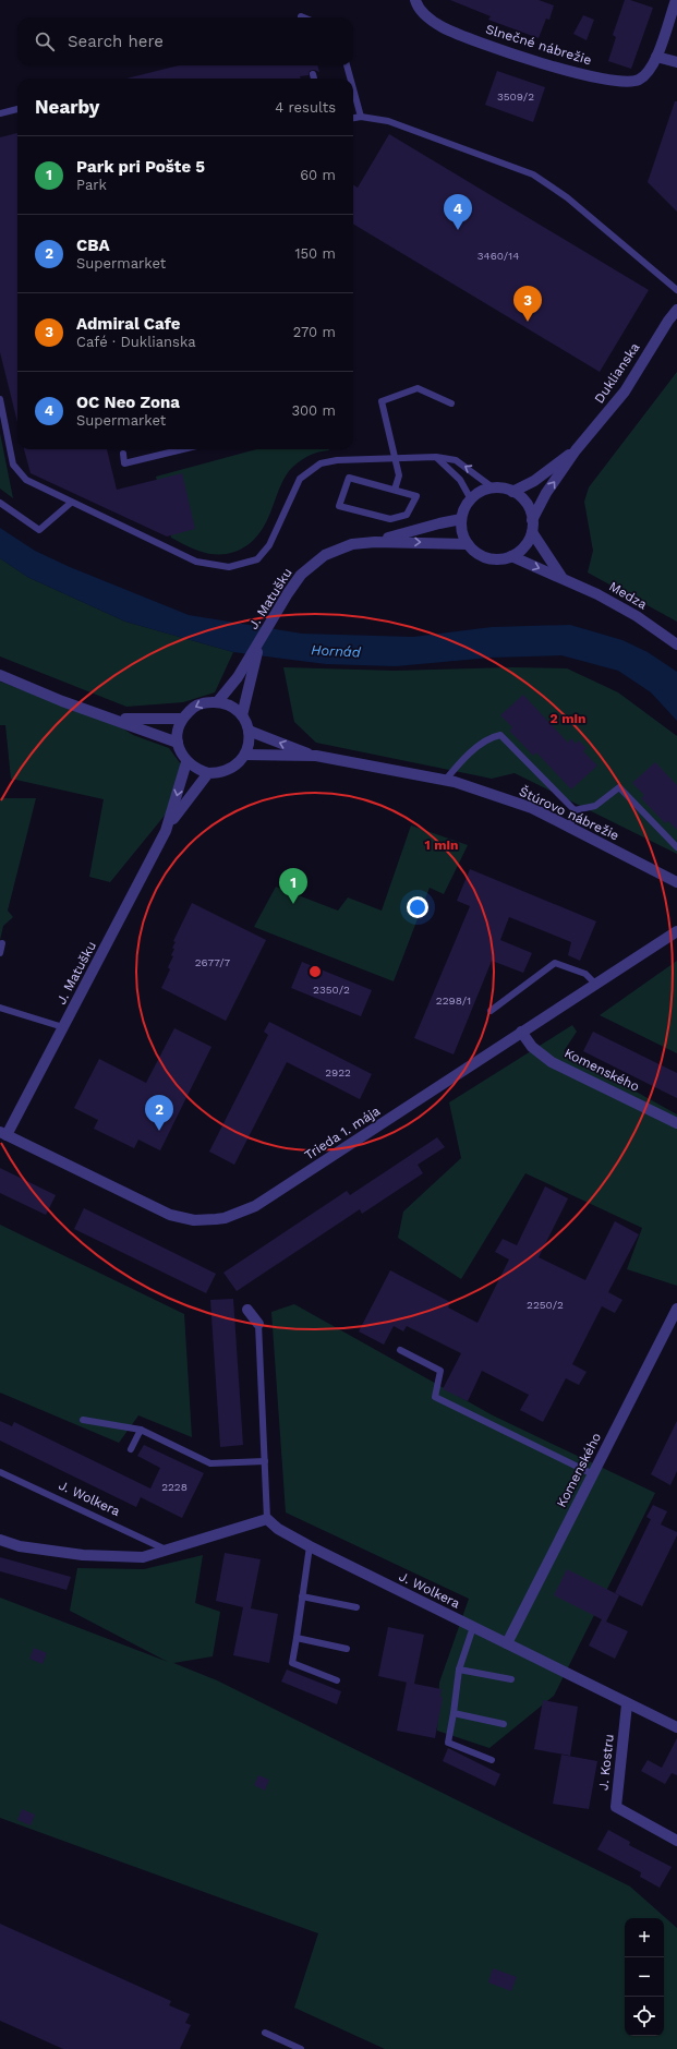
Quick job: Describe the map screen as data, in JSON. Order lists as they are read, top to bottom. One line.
{"streets":{"street":["Slnečné nábrežie","Duklianska","Medza","J. Matušku","Štúrovo nábrežie","Komenského","Trieda 1. mája","J. Wolkera","J. Kostru"]},"crossings":[["J. Matušku","Trieda 1. mája"],["Komenského","Trieda 1. mája"],["Komenského","J. Wolkera"],["J. Wolkera","J. Kostru"]],"water":["Hornád"],"house_numbers":["3509/2","3460/14","2677/7","2350/2","2298/1","2922","2250/2","2228"],"page":{"search":"Search here","heading":["Nearby","4 results"],"list":[{"mark":"1","name":"Park pri Pošte 5","note":"Park","value":"60 m"},{"mark":"2","name":"CBA","note":"Supermarket","value":"150 m"},{"mark":"3","name":"Admiral Cafe","note":"Café · Duklianska","value":"270 m"},{"mark":"4","name":"OC Neo Zona","note":"Supermarket","value":"300 m"}],"pins":["4","3","1","2"],"map_buttons":["+","−"]},"rings":["2 min","1 min"]}
